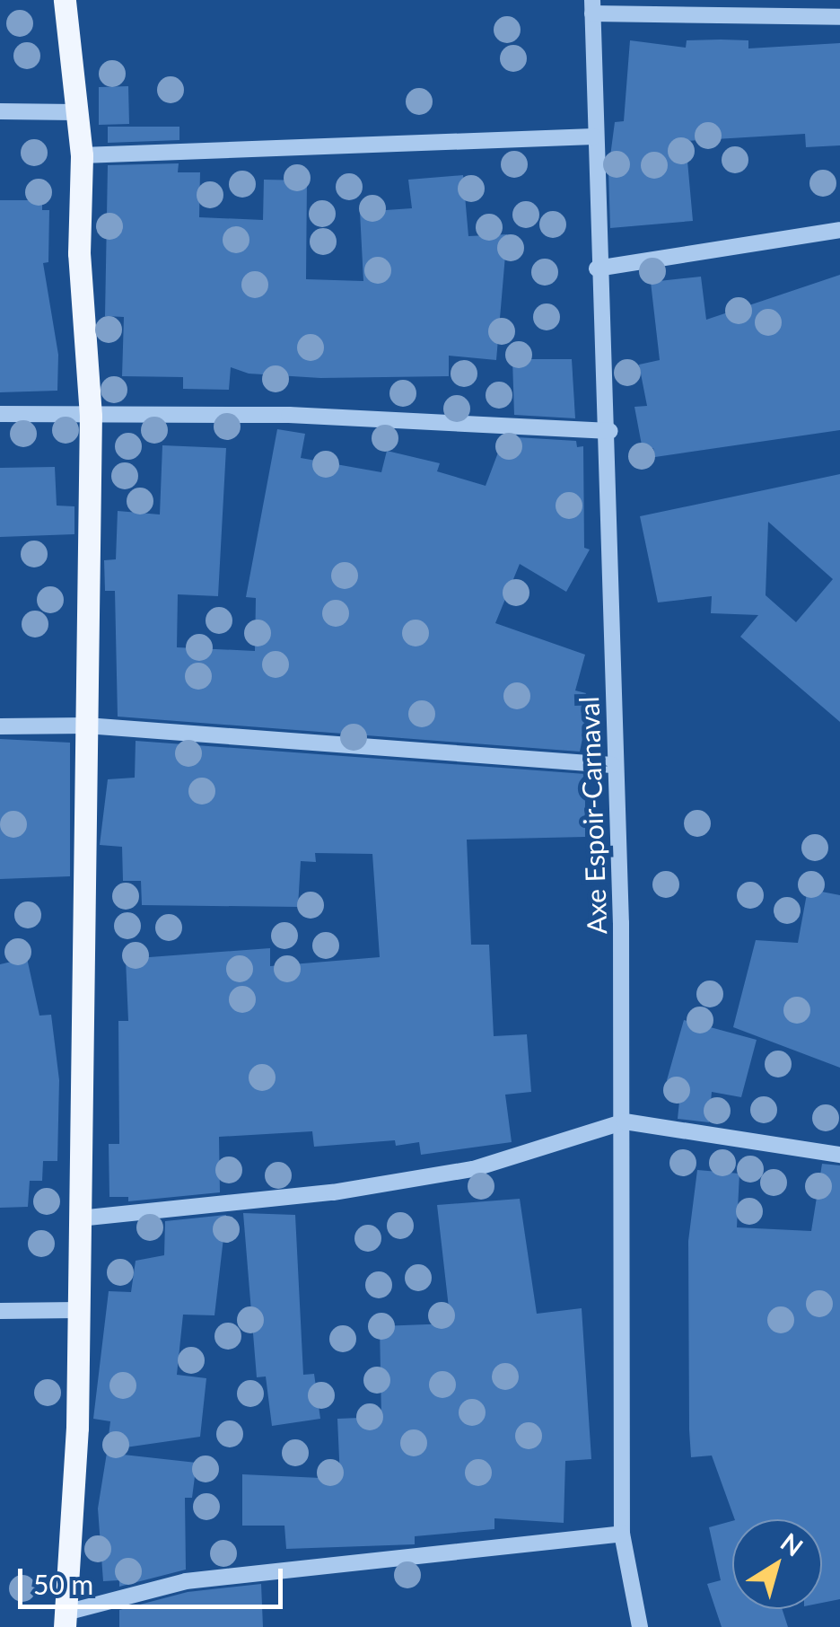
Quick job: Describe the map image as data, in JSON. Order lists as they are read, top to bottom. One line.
{"streets":{"street":["Axe Espoir-Carnaval"]},"scale_bar":"50 m","north":"top right"}
